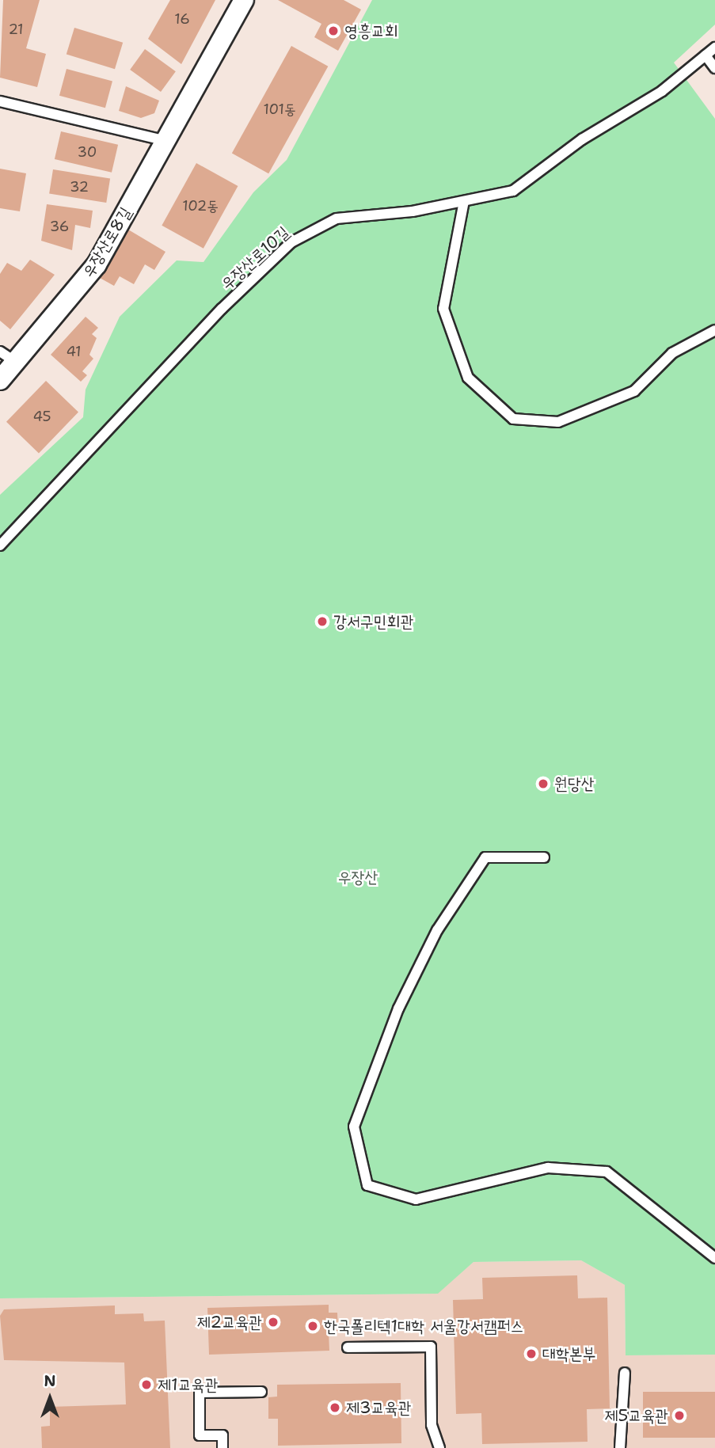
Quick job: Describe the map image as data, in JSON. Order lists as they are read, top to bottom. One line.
{"streets":{"street":["우장산로8길"],"lane":["우장산로10길"]},"parks":["우장산"],"places":["영흥교회","강서구민회관","원당산","제2교육관","한국폴리텍1대학 서울강서캠퍼스","대학본부","제1교육관","제3교육관","제5교육관"],"house_numbers":["16","21","101동","30","32","102동","36","41","45"],"north":"top"}
